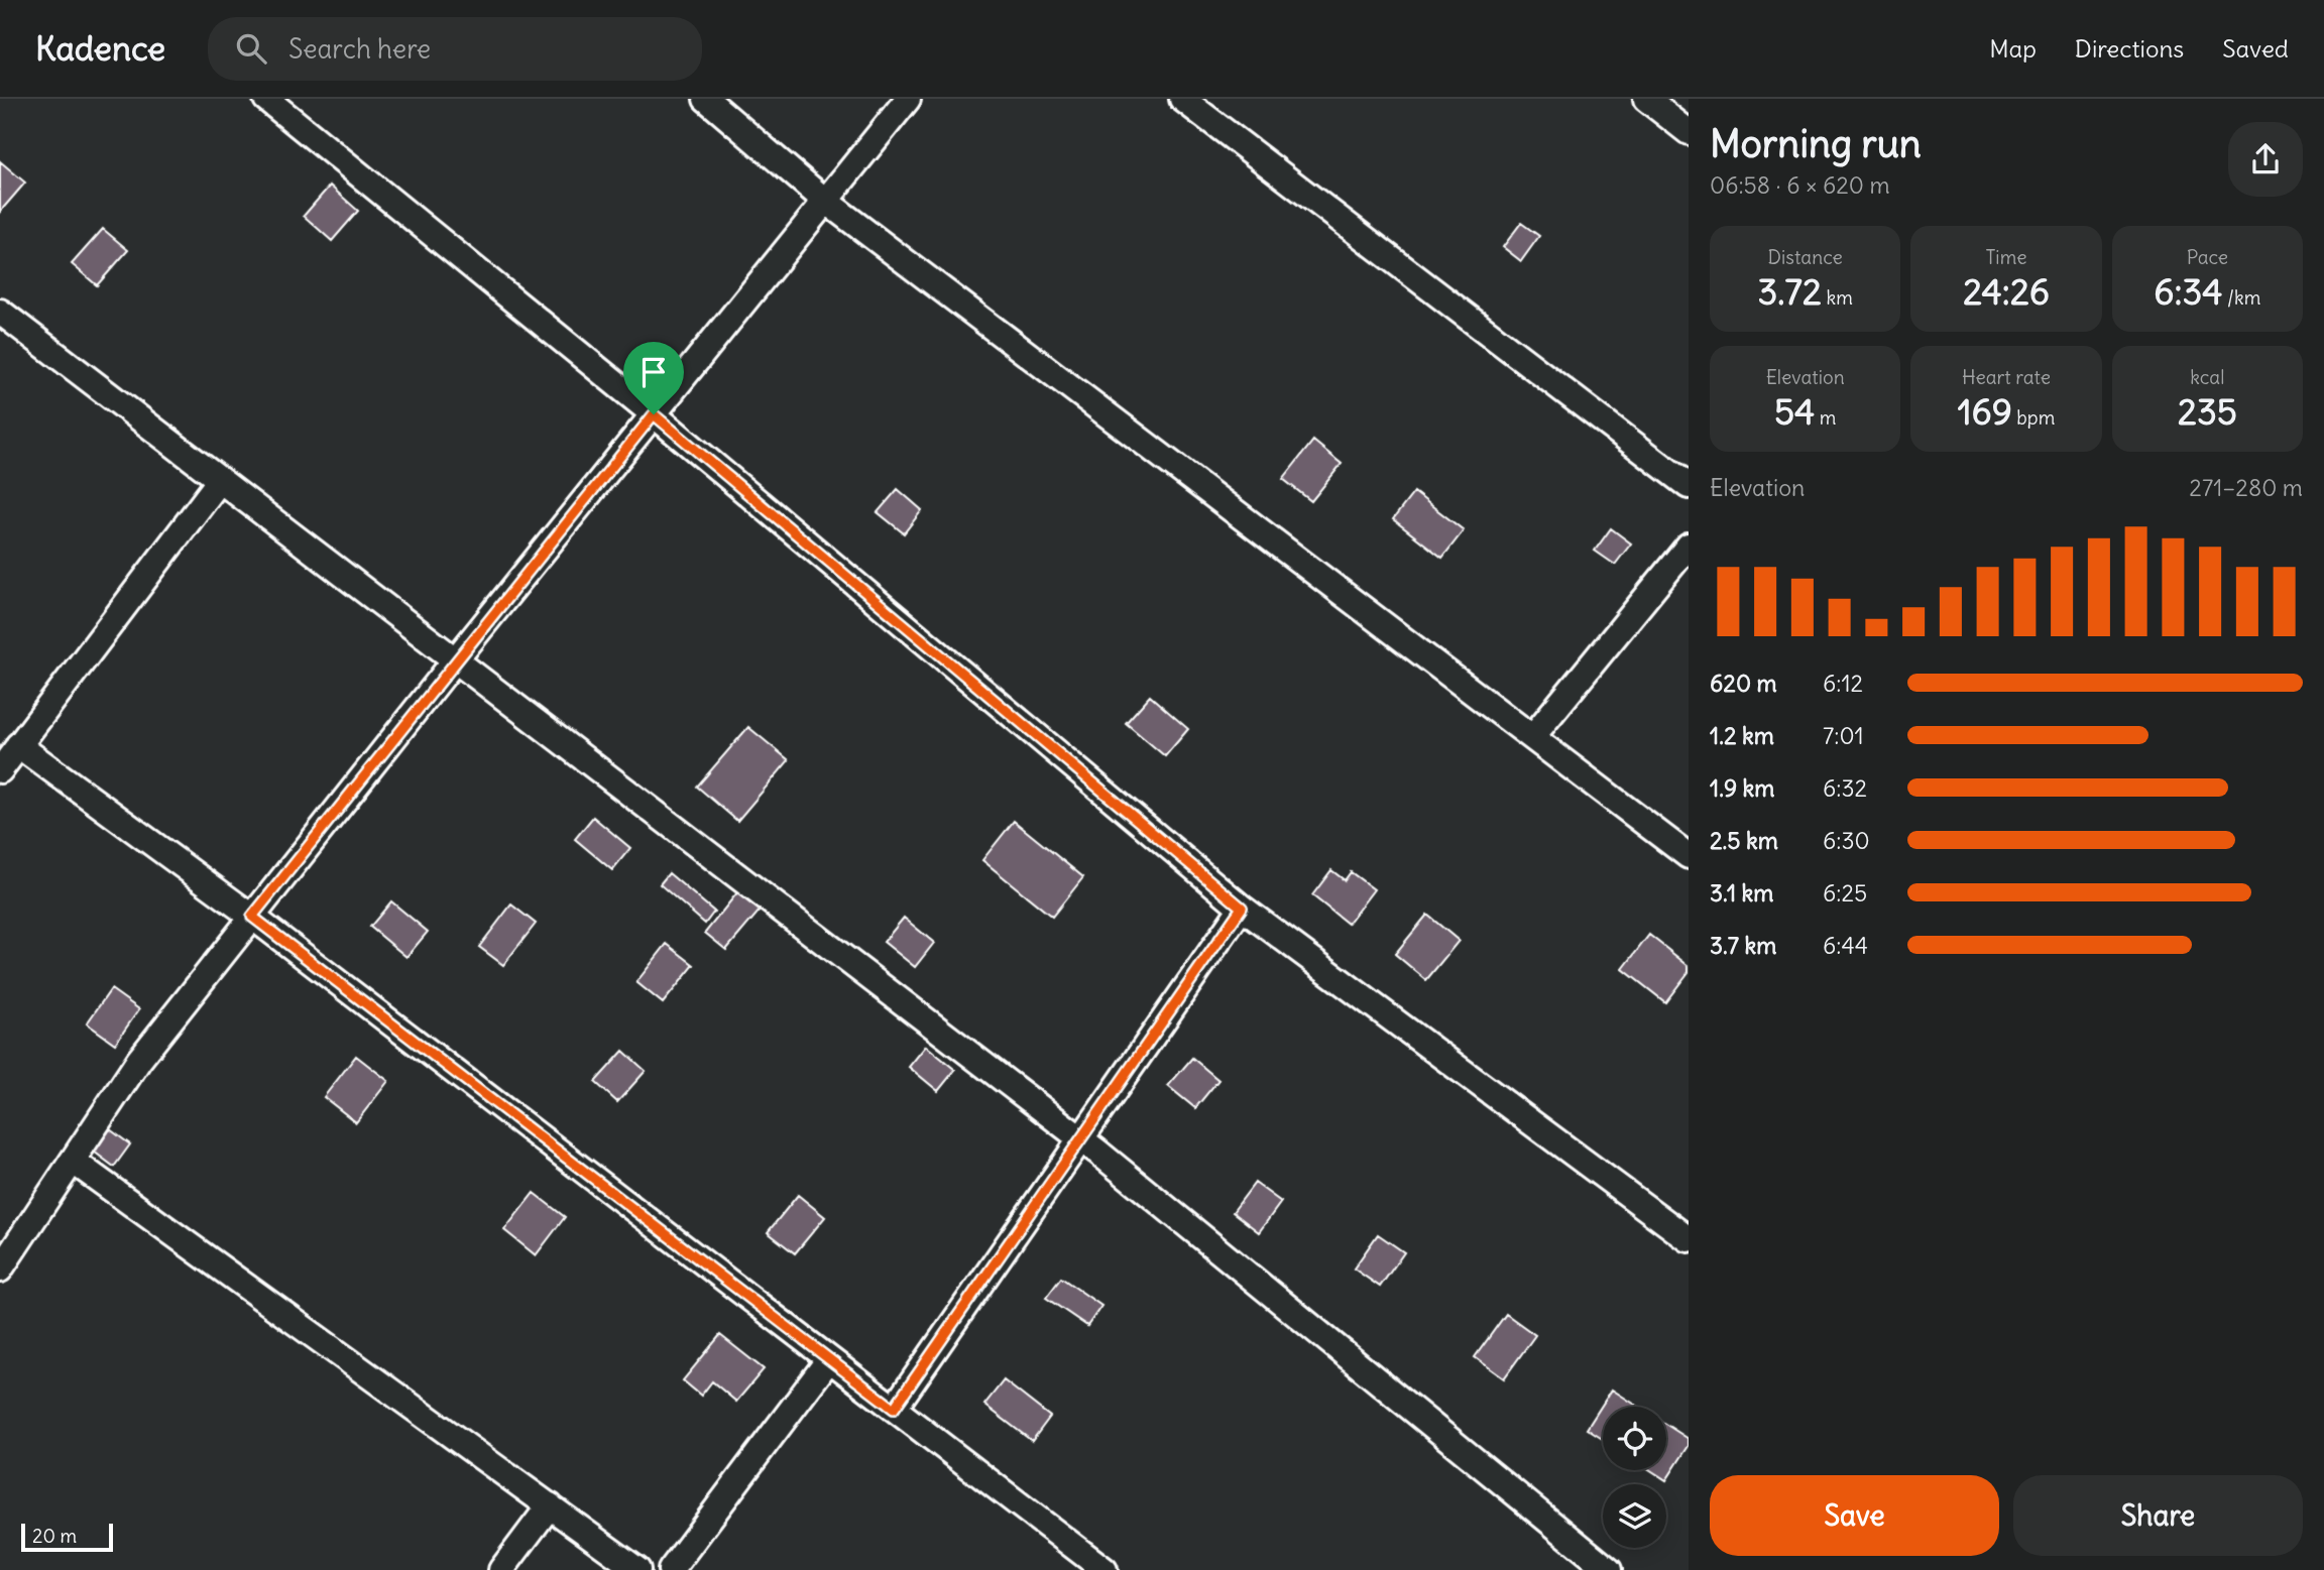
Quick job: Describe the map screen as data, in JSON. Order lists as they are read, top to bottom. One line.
{"scale_bar":"20 m","page":{"header":"Kadence","search":"Search here","nav":["Map","Directions","Saved"],"heading":["Morning run","06:58 · 6 × 620 m"],"stats":[["Distance","3.72 km"],["Time","24:26"],["Pace","6:34 /km"],["Elevation","54 m"],["Heart rate","169 bpm"],["kcal","235"]],"chart":["Elevation","271–280 m"],"list":[{"name":"620 m","note":"6:12"},{"name":"1.2 km","note":"7:01"},{"name":"1.9 km","note":"6:32"},{"name":"2.5 km","note":"6:30"},{"name":"3.1 km","note":"6:25"},{"name":"3.7 km","note":"6:44"}],"buttons":["Save","Share"],"scale":"20 m"}}
